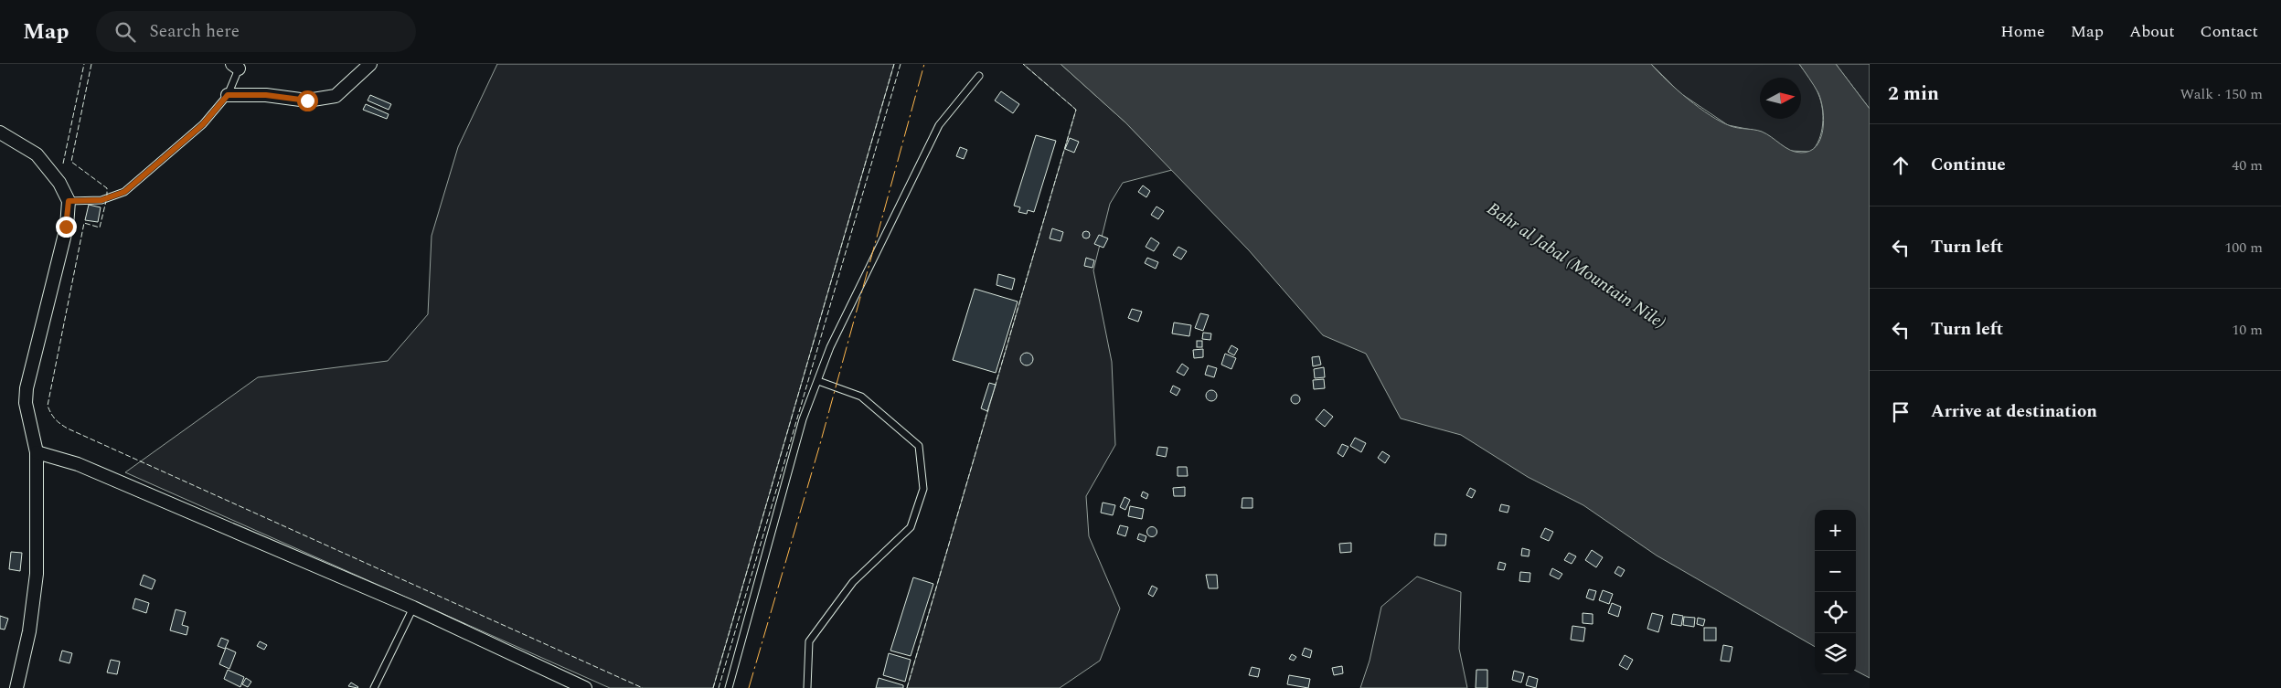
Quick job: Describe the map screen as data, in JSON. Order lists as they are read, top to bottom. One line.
{"water":["Bahr al Jabal (Mountain Nile)"],"north":"right","page":{"header":"Map","search":"Search here","nav":["Home","Map","About","Contact"],"heading":["2 min","Walk · 150 m"],"list":[["Continue","40 m"],["Turn left","100 m"],["Turn left","10 m"],"Arrive at destination"],"map_buttons":["+","−"]}}
